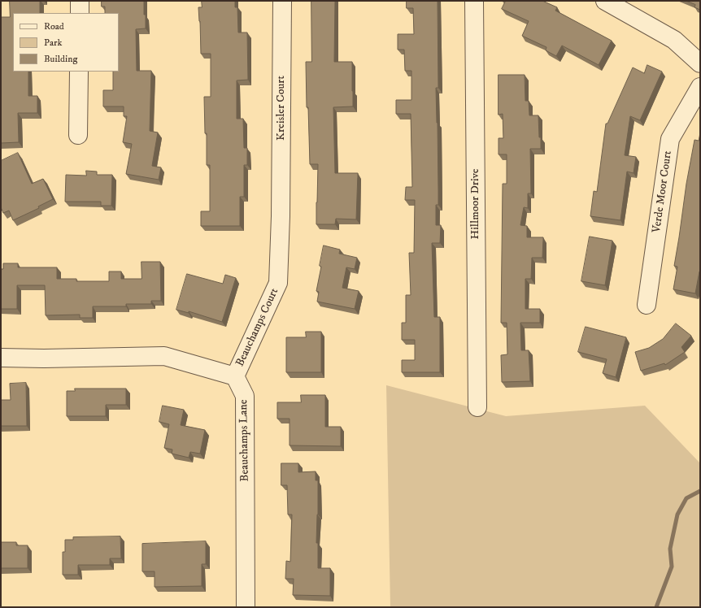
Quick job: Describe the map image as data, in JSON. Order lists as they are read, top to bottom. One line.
{"streets":{"street":["Kreisler Court","Verde Moor Court","Hillmoor Drive","Beauchamps Court","Beauchamps Lane"]},"crossings":[["Kreisler Court","Beauchamps Court"],["Beauchamps Court","Beauchamps Lane"]],"legend":["Road","Park","Building"]}
